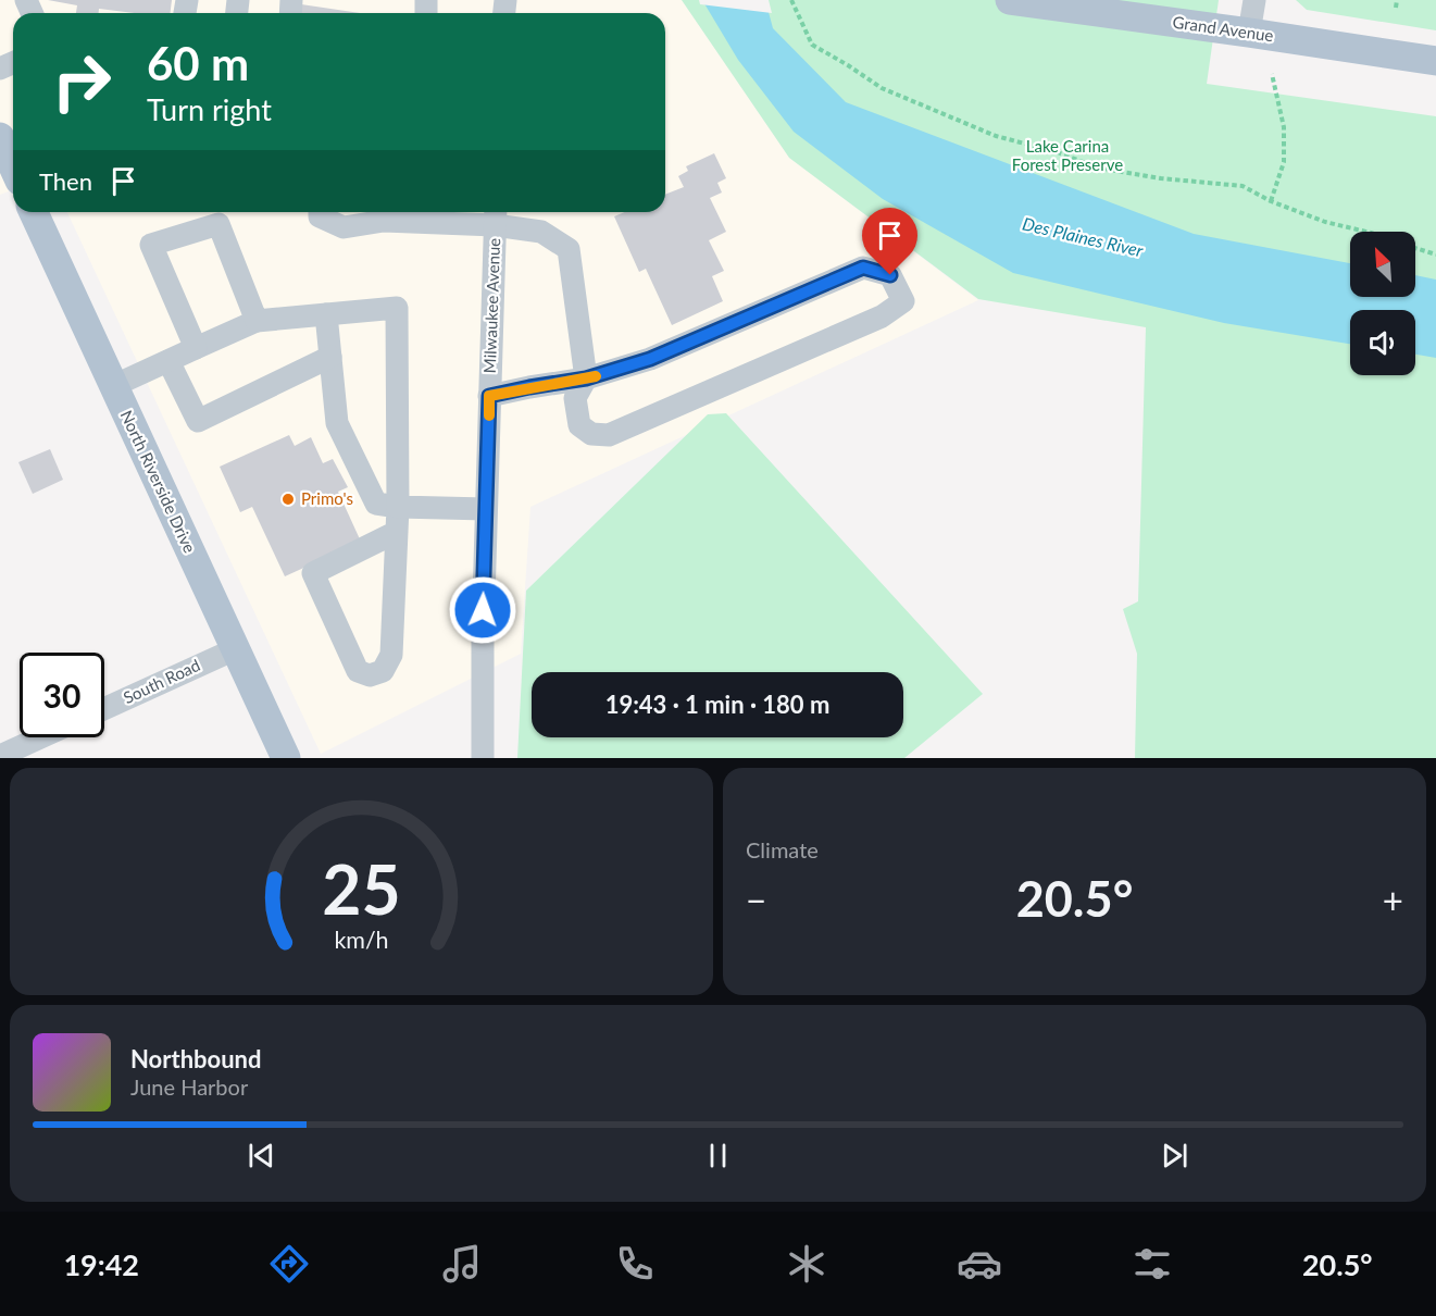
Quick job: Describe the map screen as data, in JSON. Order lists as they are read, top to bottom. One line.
{"streets":{"main road":["Grand Avenue","North Riverside Drive"],"street":["Milwaukee Avenue","South Road"]},"crossings":[["North Riverside Drive","South Road"]],"water":["Des Plaines River"],"parks":["Lake Carina Forest Preserve"],"places":["Primo's"],"north":"top left","page":{"turn":["60 m","Turn right"],"then":"Then","limit":"30","trip":"19:43 · 1 min · 180 m","tile":"Climate","heat":["−","20.5°","+"],"song":["Northbound","June Harbor"],"tabs":["19:42","20.5°"],"gauge":["25","km/h"]}}
